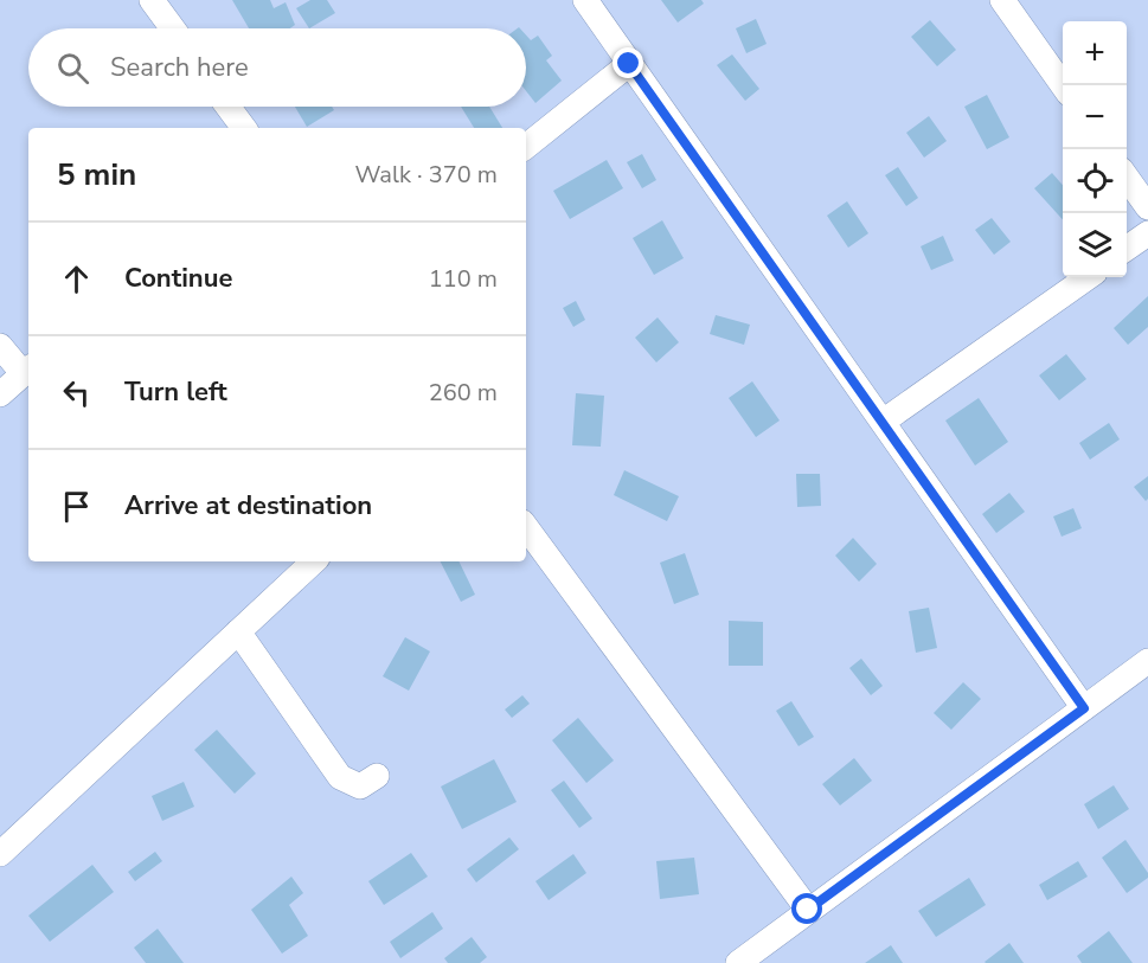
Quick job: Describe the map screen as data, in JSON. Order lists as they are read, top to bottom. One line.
{"page":{"map_buttons":["+","−"],"search":"Search here","heading":["5 min","Walk · 370 m"],"list":[["Continue","110 m"],["Turn left","260 m"],"Arrive at destination"]}}
